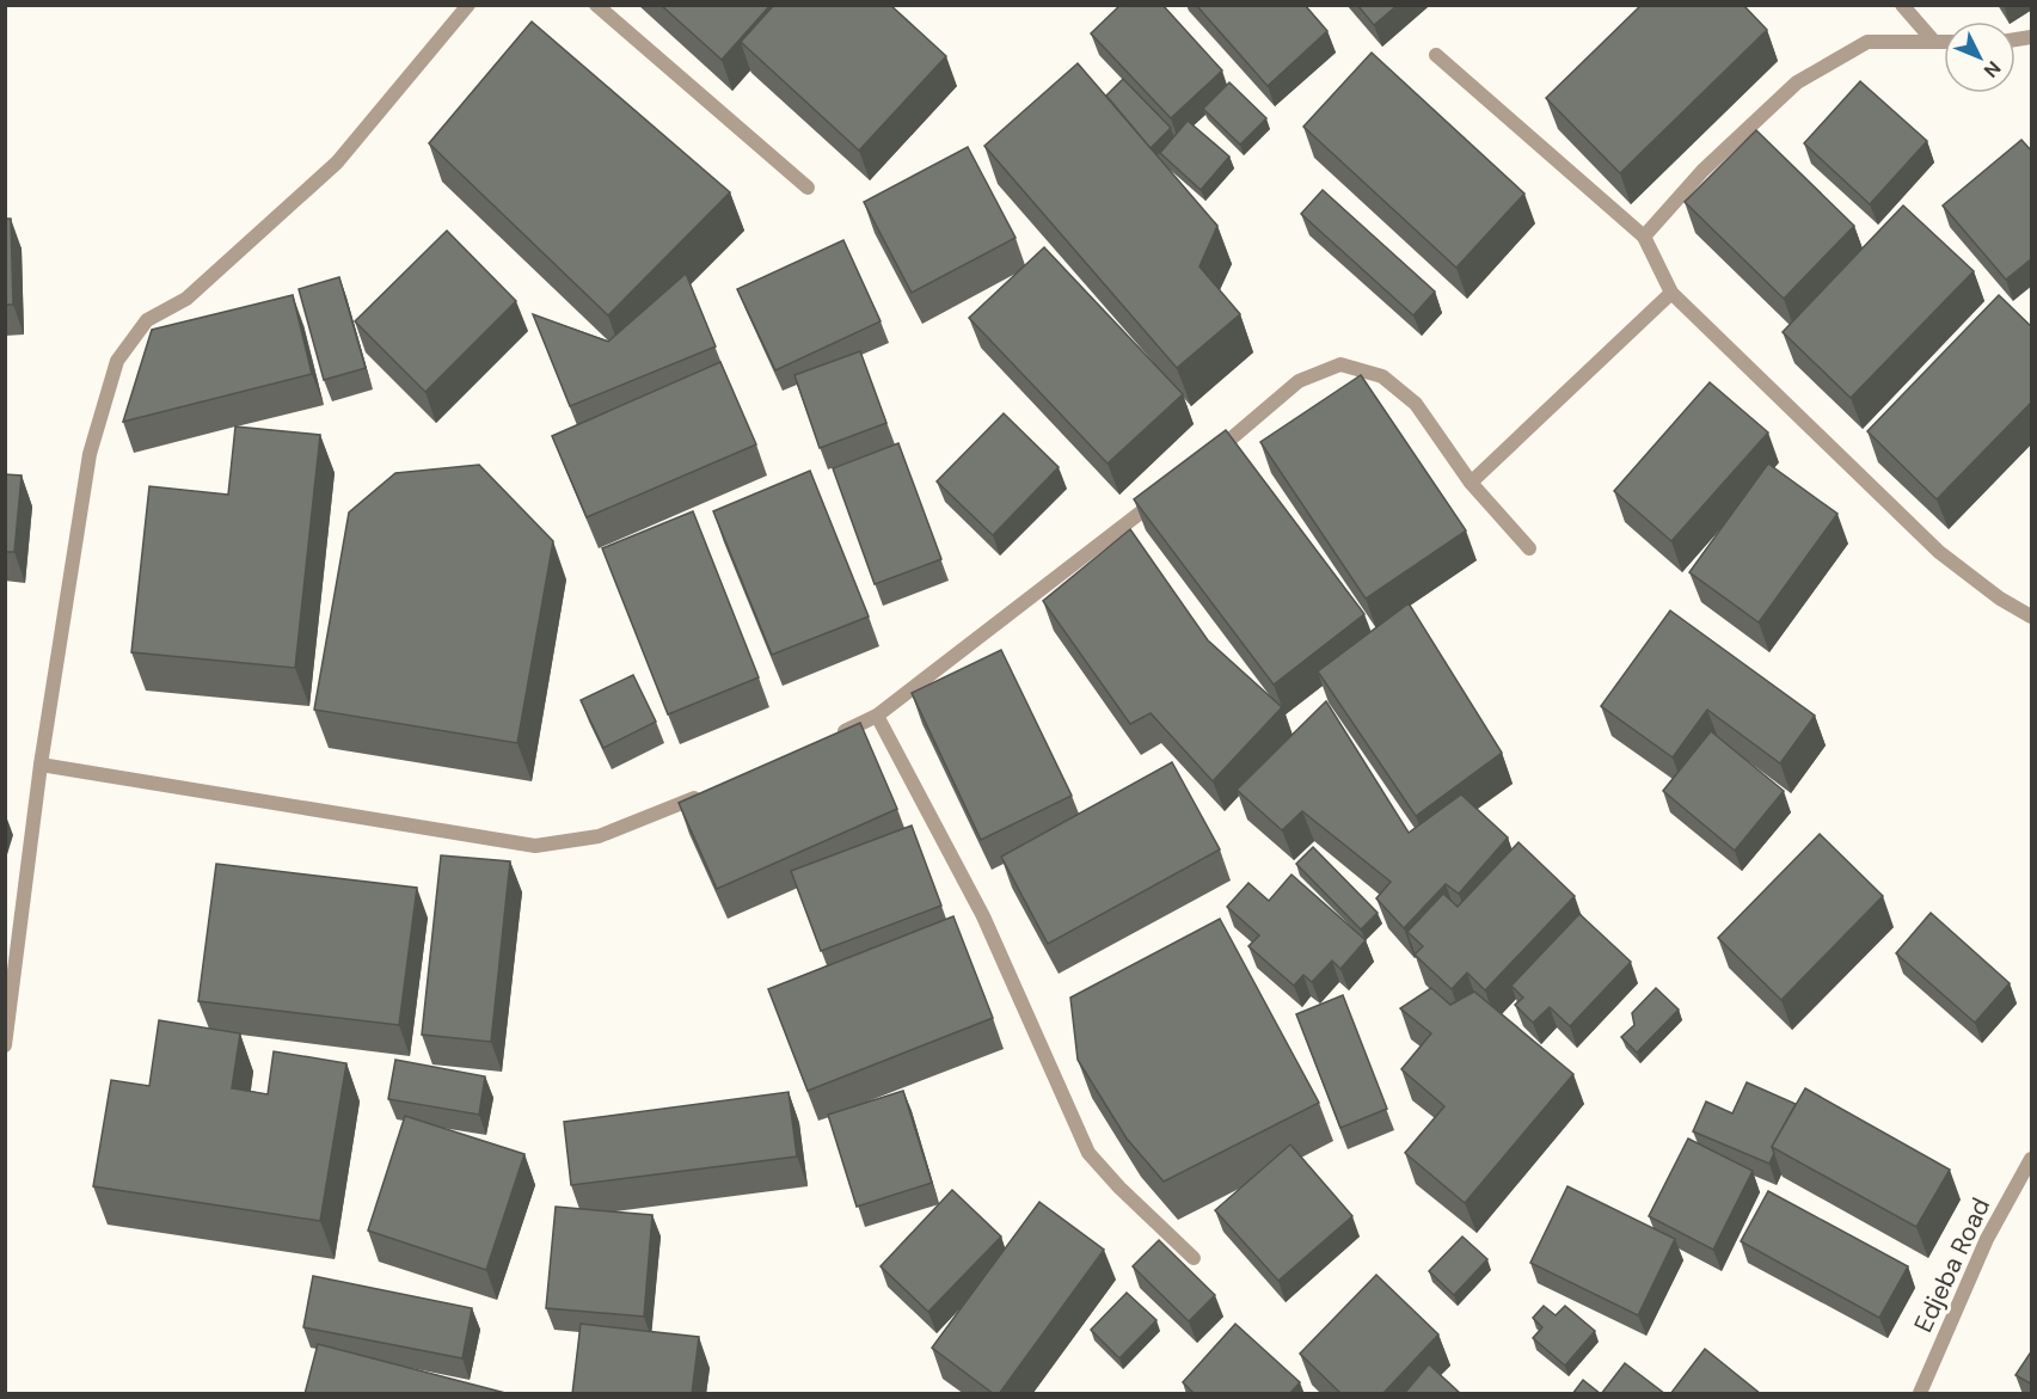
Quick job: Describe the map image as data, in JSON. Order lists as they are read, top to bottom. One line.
{"streets":{"street":["Edjeba Road"]},"north":"bottom right"}
